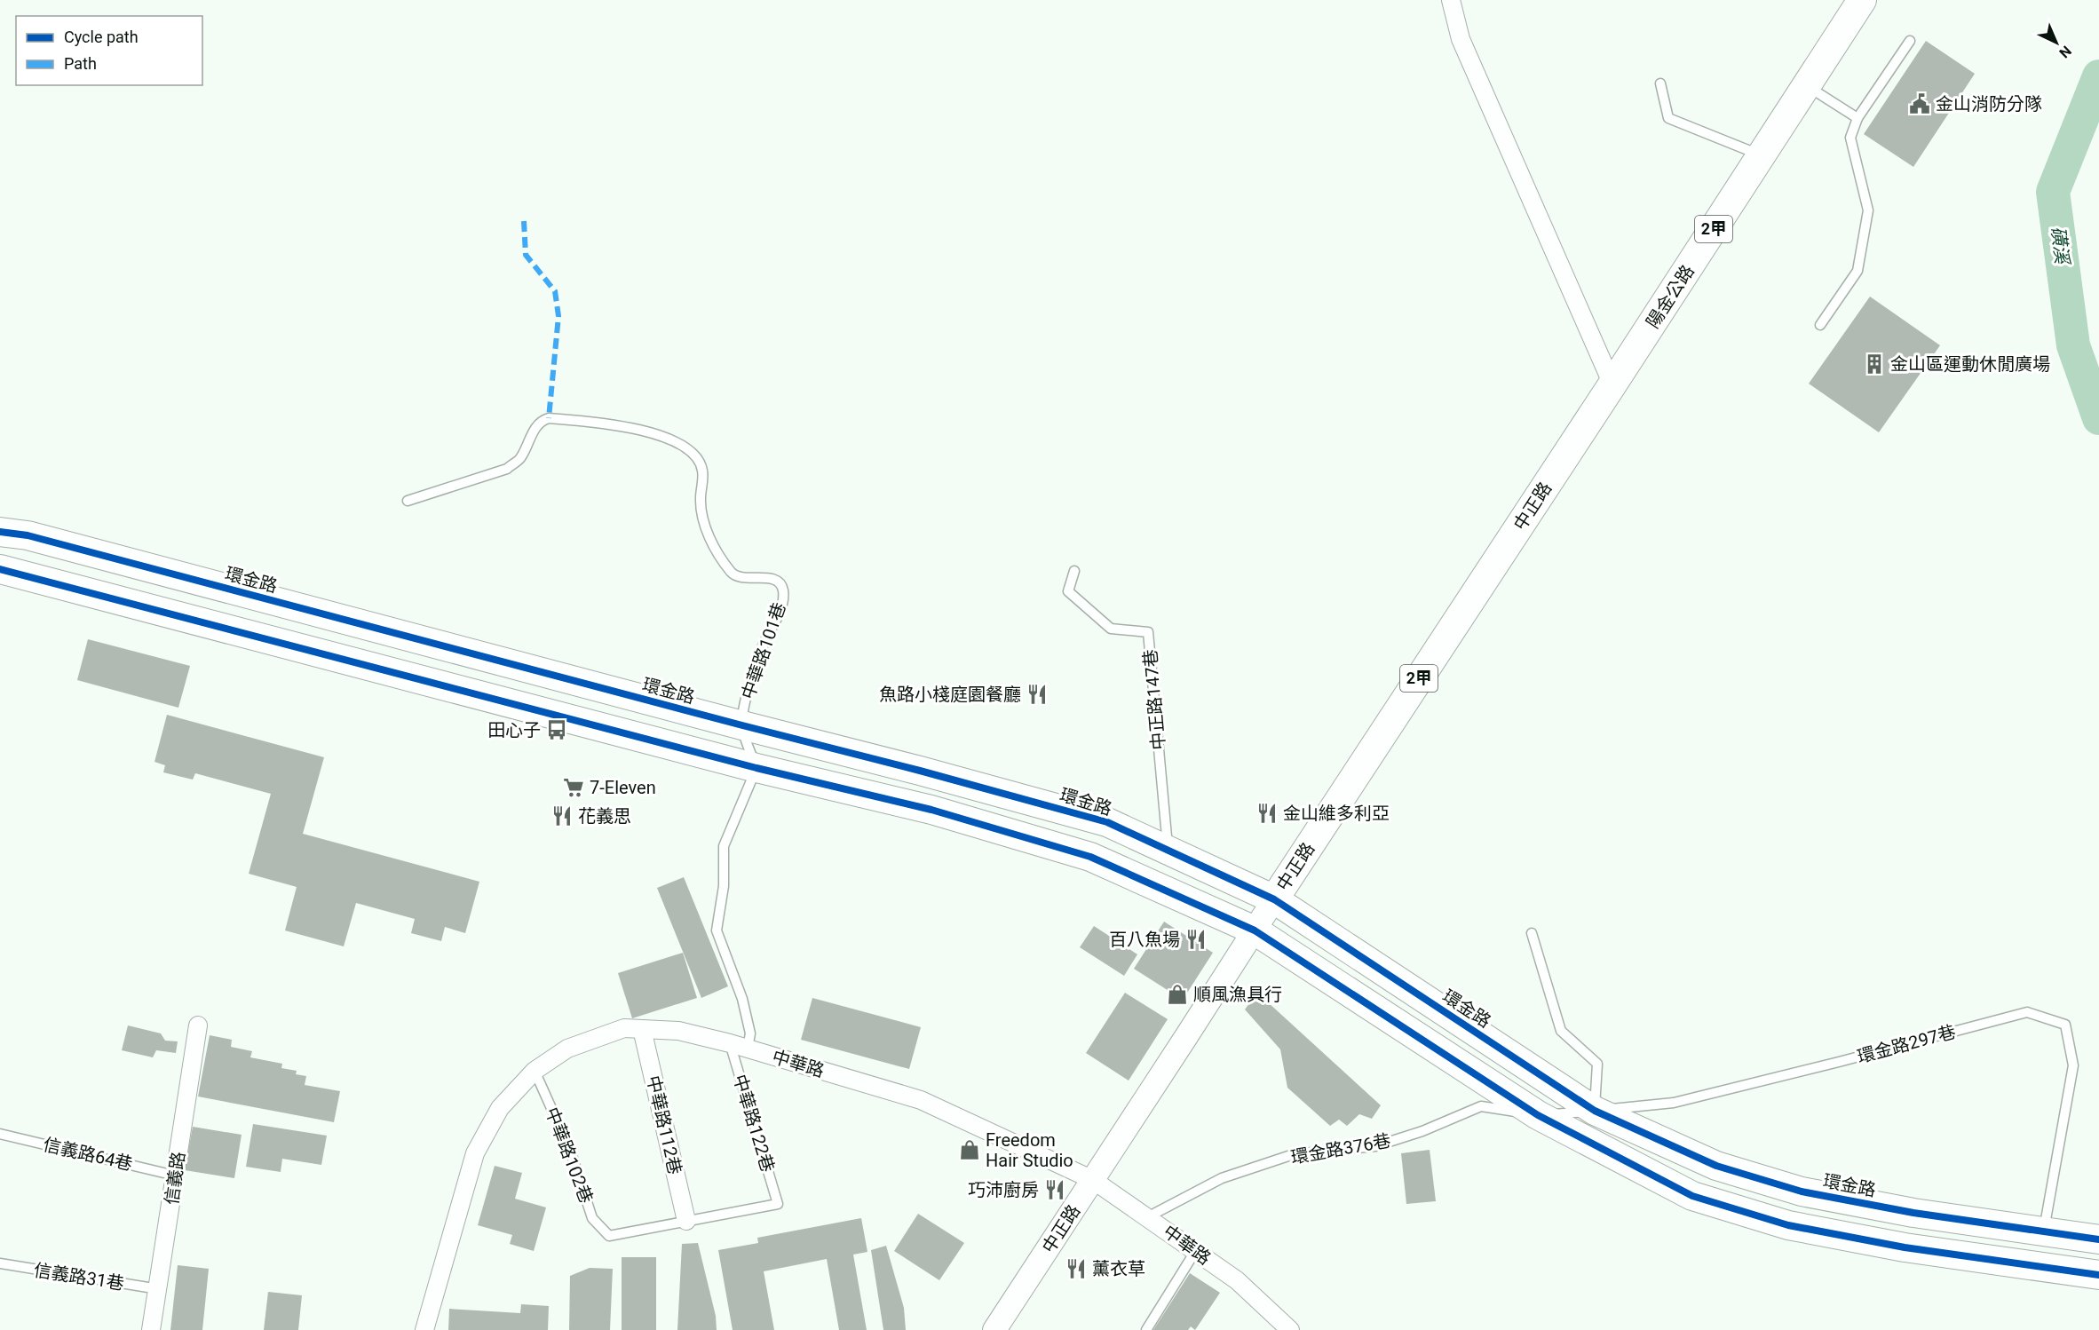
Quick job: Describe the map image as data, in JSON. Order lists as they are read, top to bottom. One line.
{"streets":{"main road":["2甲","陽金公路","中正路","環金路"],"street":["中華路","中華路112巷","信義路"],"lane":["中華路101巷","中正路147巷","環金路297巷","中華路122巷","環金路376巷","信義路64巷","中華路102巷","信義路31巷"]},"crossings":[["陽金公路","中正路"],["中正路","環金路"],["中正路","中華路"],["環金路","中華路101巷"],["環金路","中正路147巷"],["環金路","環金路297巷"],["環金路297巷","環金路376巷"],["中華路","中華路122巷"],["中華路","中華路112巷"],["中華路","環金路376巷"],["中華路","中華路102巷"],["中華路122巷","中華路112巷"],["中華路122巷","中華路102巷"],["中華路112巷","中華路102巷"],["信義路64巷","信義路"],["信義路","信義路31巷"]],"water":["磺溪"],"places":{"public building":["金山消防分隊"],"building":["金山區運動休閒廣場"],"restaurant":["魚路小棧庭園餐廳","金山維多利亞","花義思","百八魚場","巧沛廚房","薰衣草"],"bus stop":["田心子"],"supermarket":["7-Eleven"],"shop":["順風漁具行","Freedom Hair Studio"]},"legend":["Cycle path","Path"],"north":"bottom right"}
